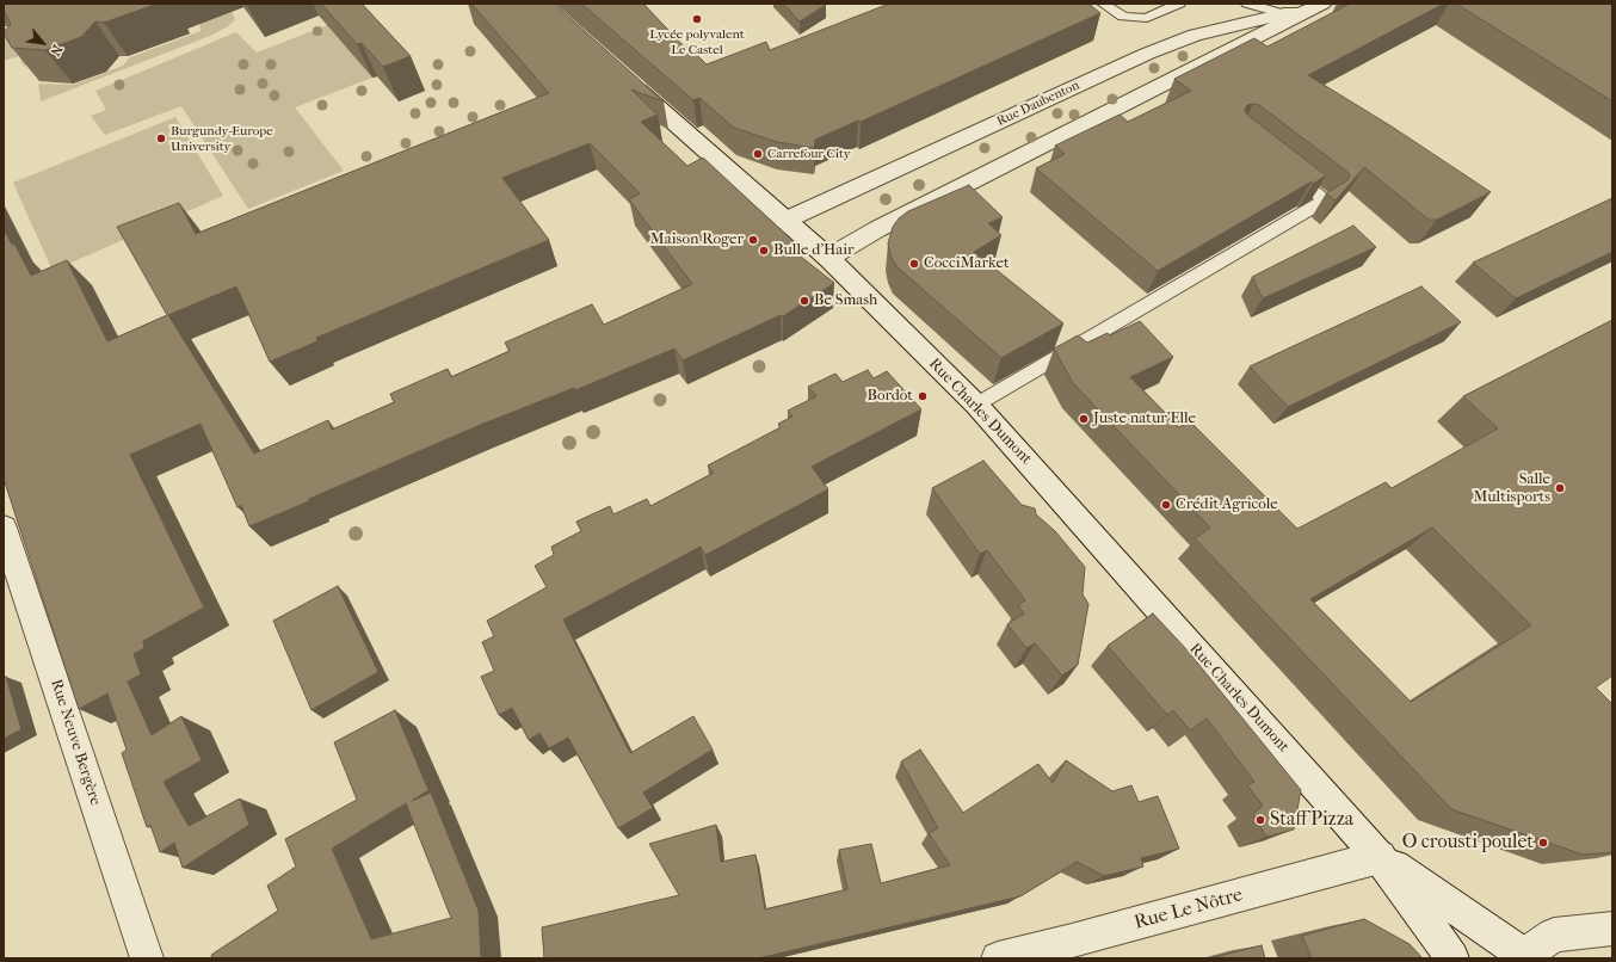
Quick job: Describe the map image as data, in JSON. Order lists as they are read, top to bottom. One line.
{"streets":{"street":["Rue Daubenton","Rue Charles Dumont","Rue Neuve Bergère","Rue Le Nôtre"]},"crossings":[["Rue Daubenton","Rue Charles Dumont"],["Rue Charles Dumont","Rue Le Nôtre"]],"places":["Lycée polyvalent Le Castel","Burgundy-Europe University","Carrefour City","Maison Roger","Bulle d'Hair","CocciMarket","Be Smash","Bordot","Juste natur'Elle","Salle Multisports","Crédit Agricole","Staff Pizza","O crousti poulet"],"north":"bottom right"}
